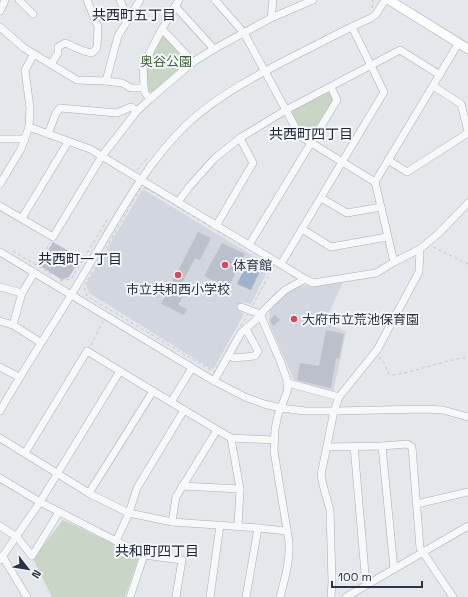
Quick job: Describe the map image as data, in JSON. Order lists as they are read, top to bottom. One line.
{"districts":["共西町五丁目","共西町四丁目","共西町一丁目","共和町四丁目"],"parks":["奥谷公園"],"places":["体育館","市立共和西小学校","大府市立荒池保育園"],"scale_bar":"100 m","north":"bottom right"}
